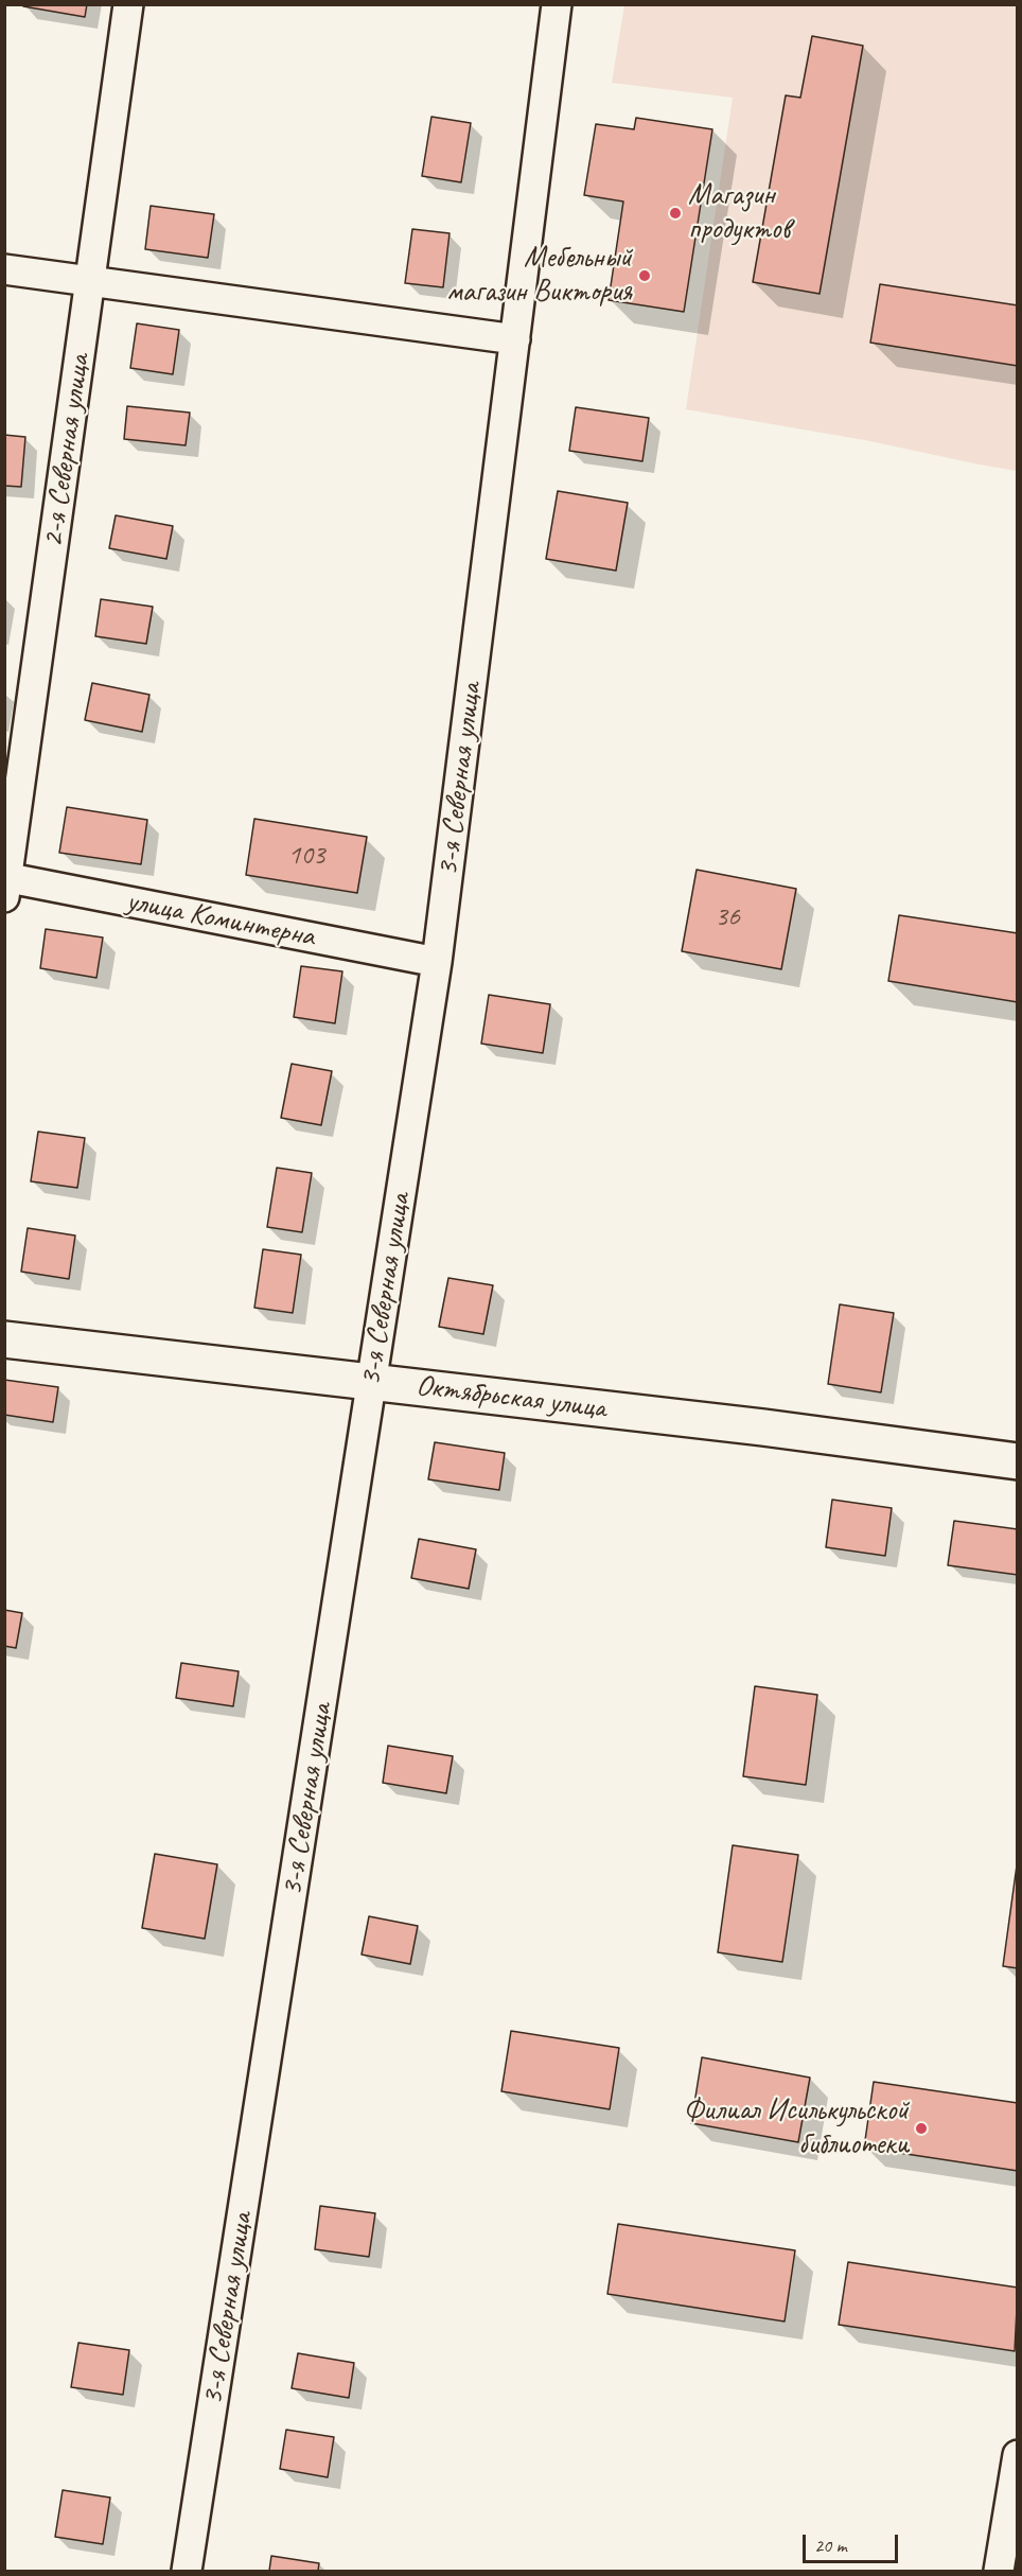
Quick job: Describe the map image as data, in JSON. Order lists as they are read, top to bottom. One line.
{"streets":{"street":["2-я Северная улица","3-я Северная улица","улица Коминтерна","Октябрьская улица"]},"crossings":[["2-я Северная улица","улица Коминтерна"],["3-я Северная улица","улица Коминтерна"],["3-я Северная улица","Октябрьская улица"]],"places":["Магазин продуктов","Мебельный магазин Виктория","Филиал Исилькульской библиотеки"],"house_numbers":["103","36"],"scale_bar":"20 m"}
